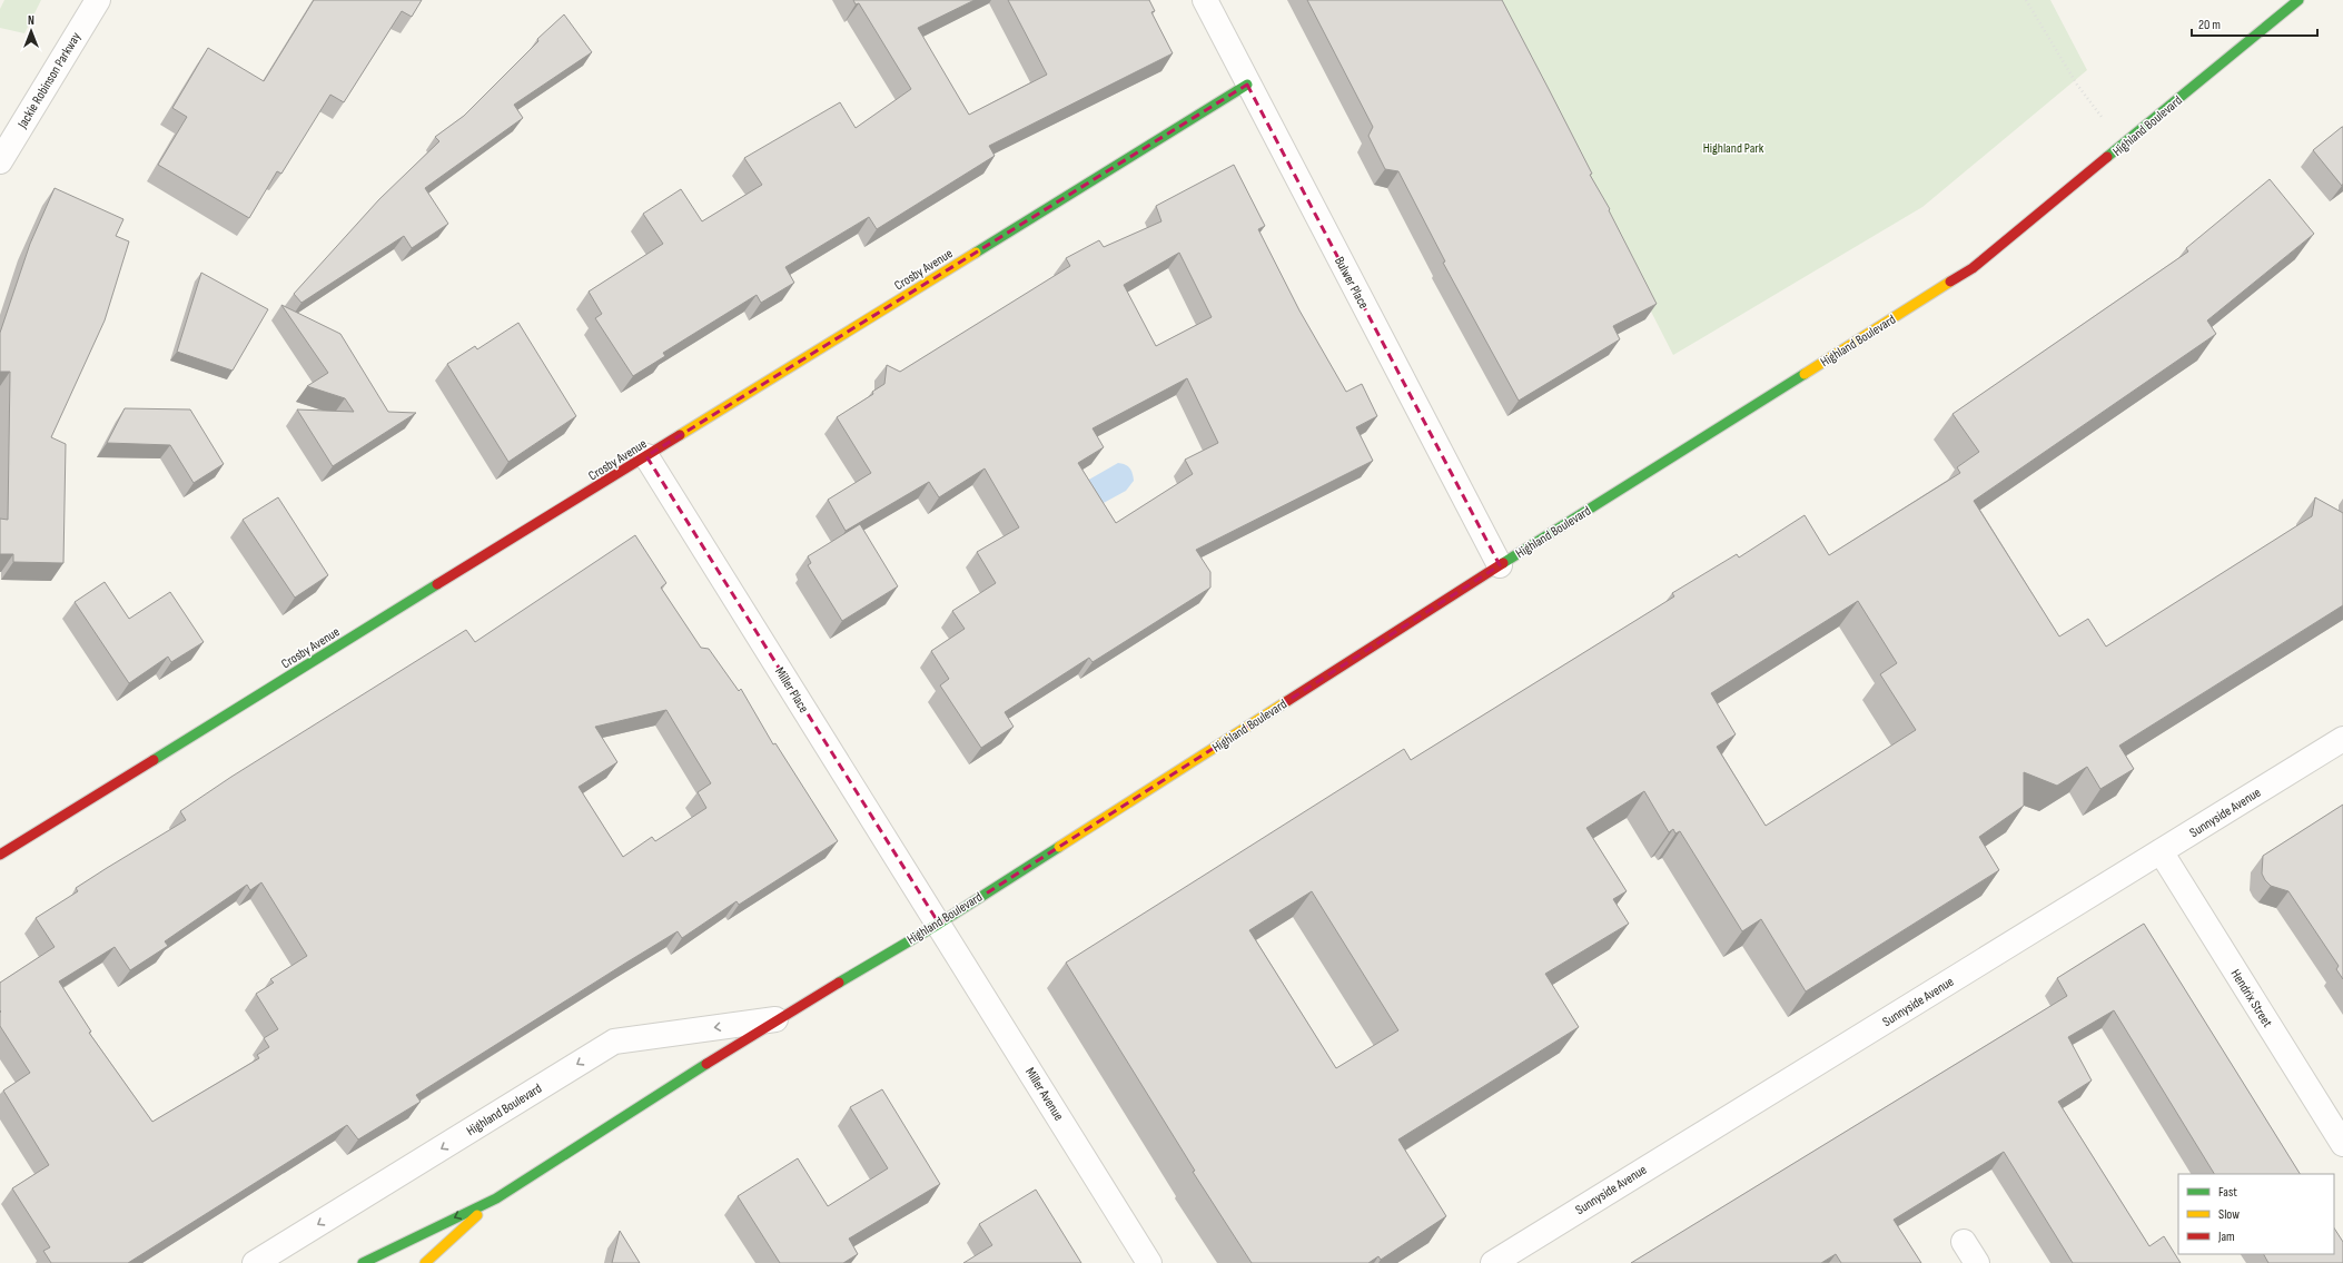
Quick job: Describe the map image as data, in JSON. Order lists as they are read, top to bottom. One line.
{"streets":{"main road":["Highland Boulevard","Crosby Avenue"],"street":["Jackie Robinson Parkway","Bulwer Place","Miller Place","Sunnyside Avenue","Hendrix Street","Miller Avenue"]},"crossings":[["Highland Boulevard","Bulwer Place"],["Highland Boulevard","Miller Place"],["Highland Boulevard","Miller Avenue"],["Crosby Avenue","Bulwer Place"],["Crosby Avenue","Miller Place"],["Miller Place","Miller Avenue"],["Sunnyside Avenue","Hendrix Street"]],"parks":["Highland Park"],"legend":["Fast","Slow","Jam"],"scale_bar":"20 m","north":"top"}
